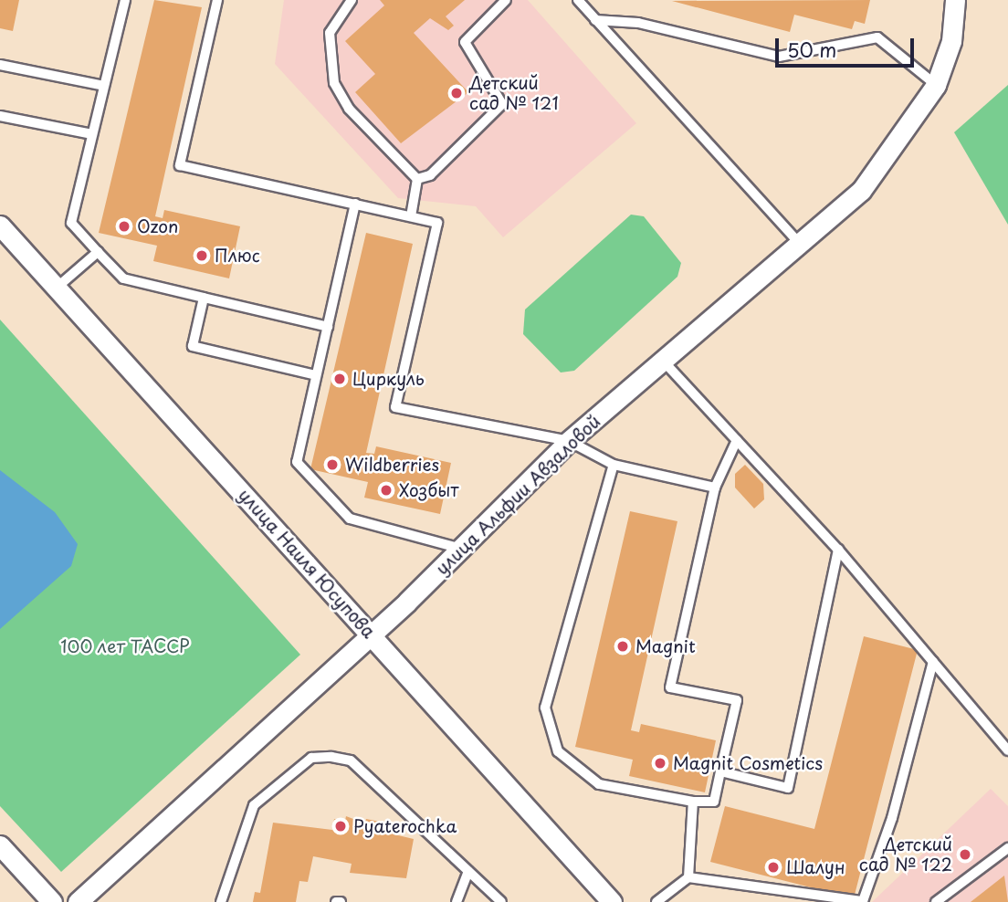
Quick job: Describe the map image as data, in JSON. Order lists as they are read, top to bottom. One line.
{"streets":{"street":["улица Альфии Авзаловой","улица Наиля Юсупова"]},"crossings":[["улица Альфии Авзаловой","улица Наиля Юсупова"]],"parks":["100 лет ТАССР"],"places":["Детский сад № 121","Ozon","Плюс","Циркуль","Wildberries","Хозбыт","Magnit","Magnit Cosmetics","Pyaterochka","Детский сад № 122","Шалун"],"scale_bar":"50 m"}
